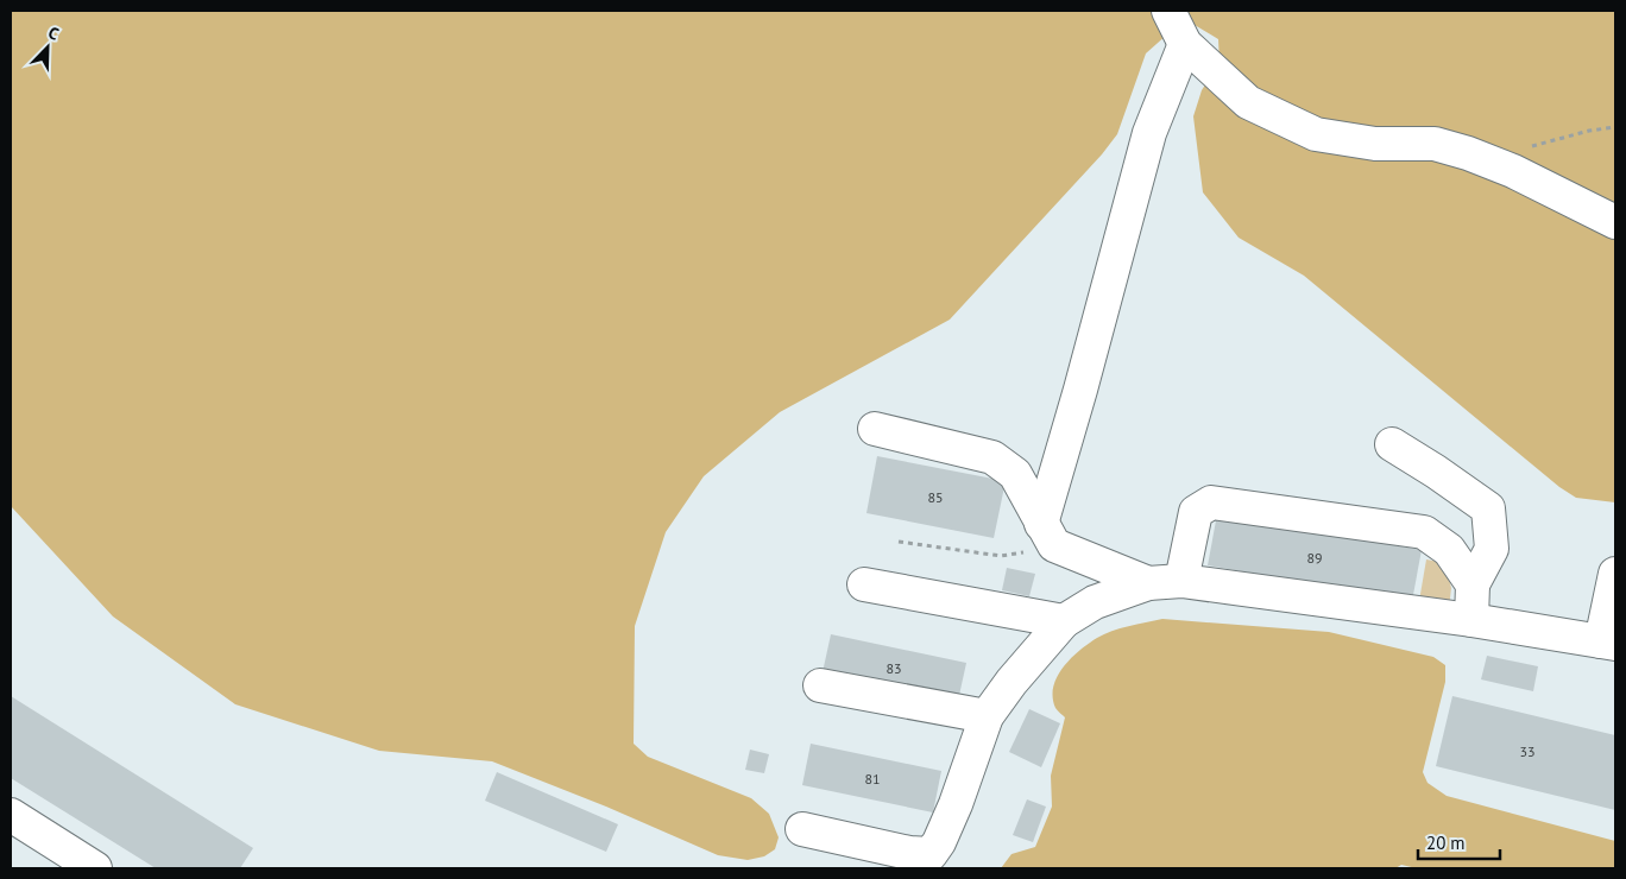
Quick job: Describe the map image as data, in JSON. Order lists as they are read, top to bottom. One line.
{"house_numbers":["85","89","83","33","81"],"scale_bar":"20 m","north":"top right"}
